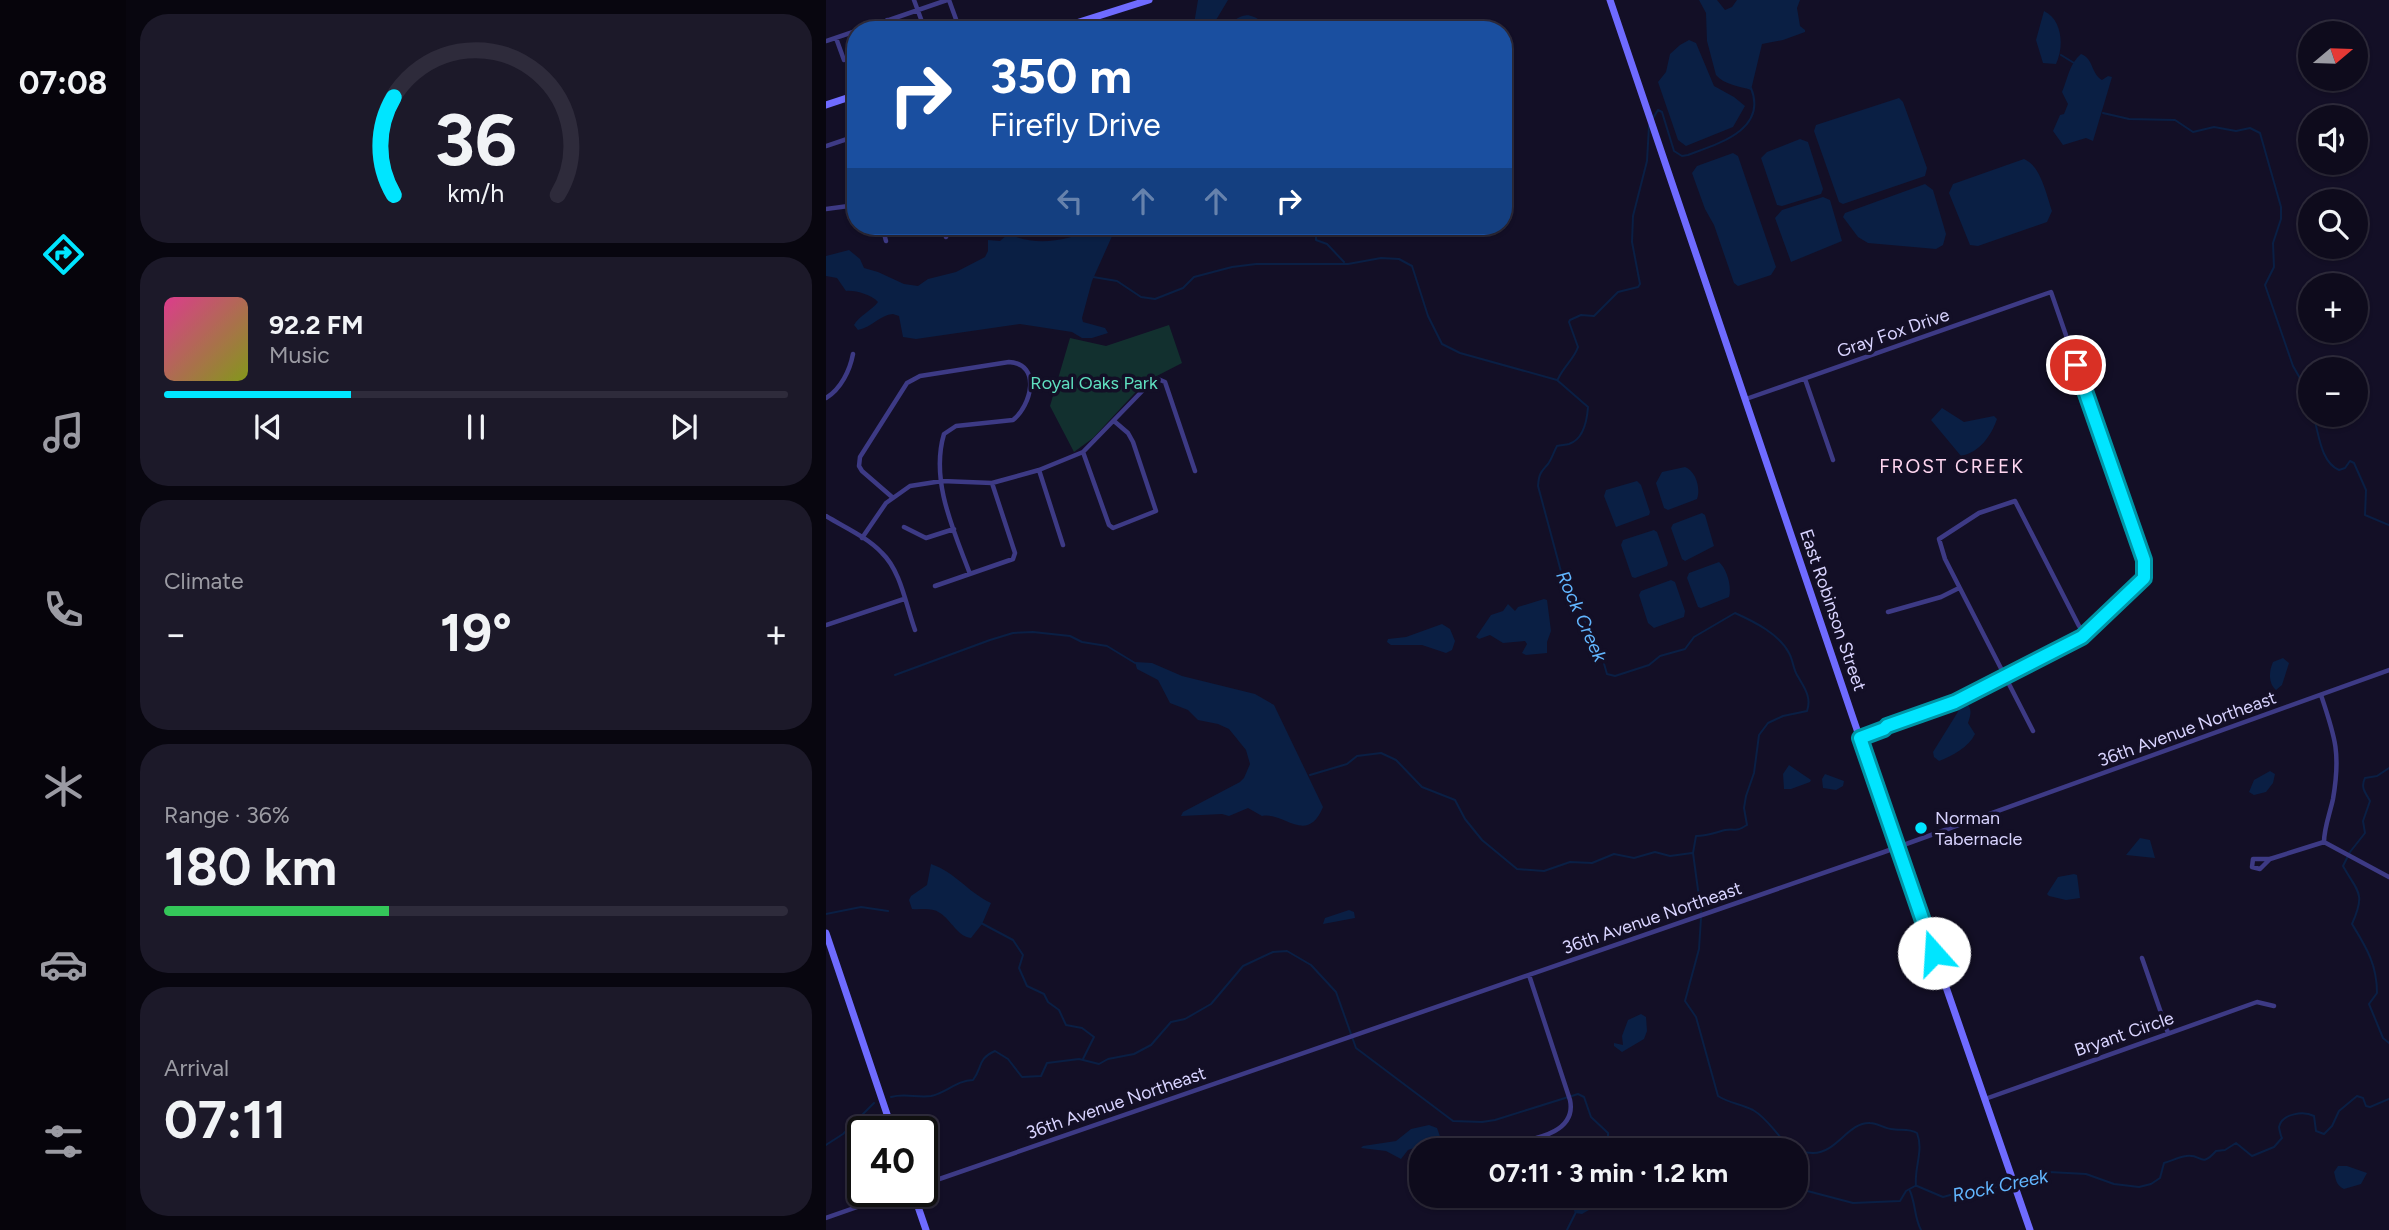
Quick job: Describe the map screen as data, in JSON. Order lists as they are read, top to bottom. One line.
{"streets":{"street":["Gray Fox Drive","East Robinson Street","36th Avenue Northeast","Bryant Circle"]},"crossings":[["Gray Fox Drive","East Robinson Street"],["East Robinson Street","36th Avenue Northeast"],["East Robinson Street","Bryant Circle"]],"districts":["FROST CREEK"],"water":["Rock Creek"],"parks":["Royal Oaks Park"],"places":["Norman Tabernacle"],"north":"right","page":{"tabs":"07:08","map_buttons":["+","−"],"turn":["350 m","Firefly Drive"],"song":["92.2 FM","Music"],"tile":["Climate",["Range · 36%","180 km"],["Arrival","07:11"]],"heat":["−","19°","+"],"limit":"40","trip":"07:11 · 3 min · 1.2 km","gauge":["36","km/h"]}}
